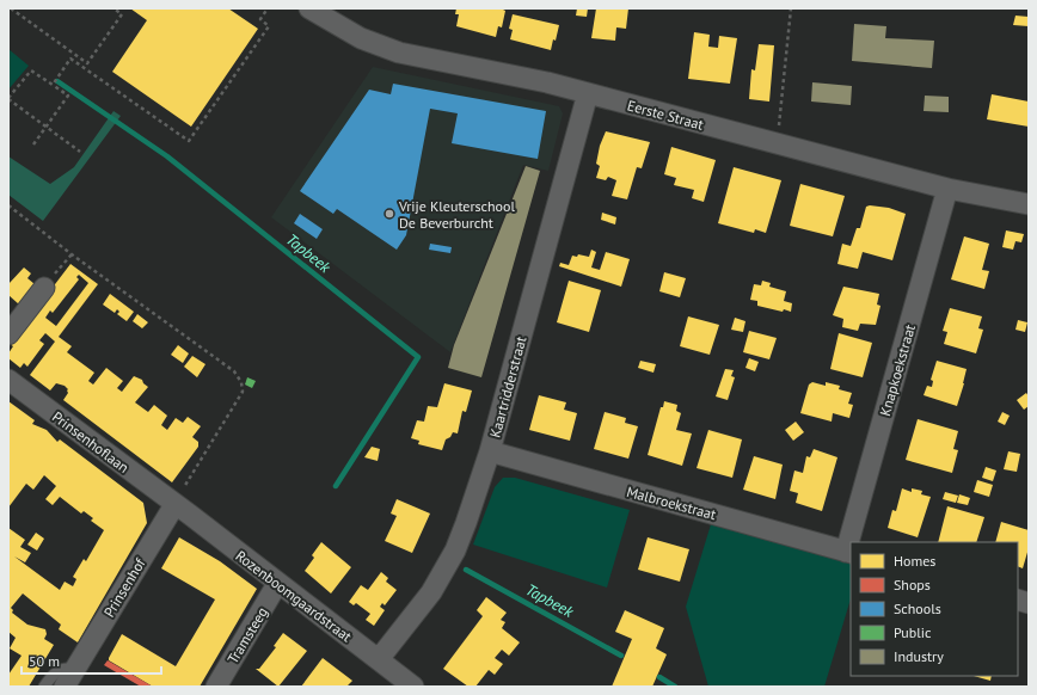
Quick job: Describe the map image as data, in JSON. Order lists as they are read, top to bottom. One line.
{"streets":{"street":["Eerste Straat","Knapkoekstraat","Kaartridderstraat","Prinsenhoflaan","Malbroekstraat","Prinsenhof","Rozenboomgaardstraat","Tramsteeg"]},"crossings":[["Eerste Straat","Knapkoekstraat"],["Eerste Straat","Kaartridderstraat"],["Kaartridderstraat","Malbroekstraat"],["Kaartridderstraat","Rozenboomgaardstraat"],["Prinsenhoflaan","Prinsenhof"],["Prinsenhoflaan","Rozenboomgaardstraat"],["Prinsenhof","Rozenboomgaardstraat"],["Rozenboomgaardstraat","Tramsteeg"]],"water":["Tapbeek"],"places":["Vrije Kleuterschool De Beverburcht"],"legend":["Homes","Shops","Schools","Public","Industry"],"scale_bar":"50 m"}
